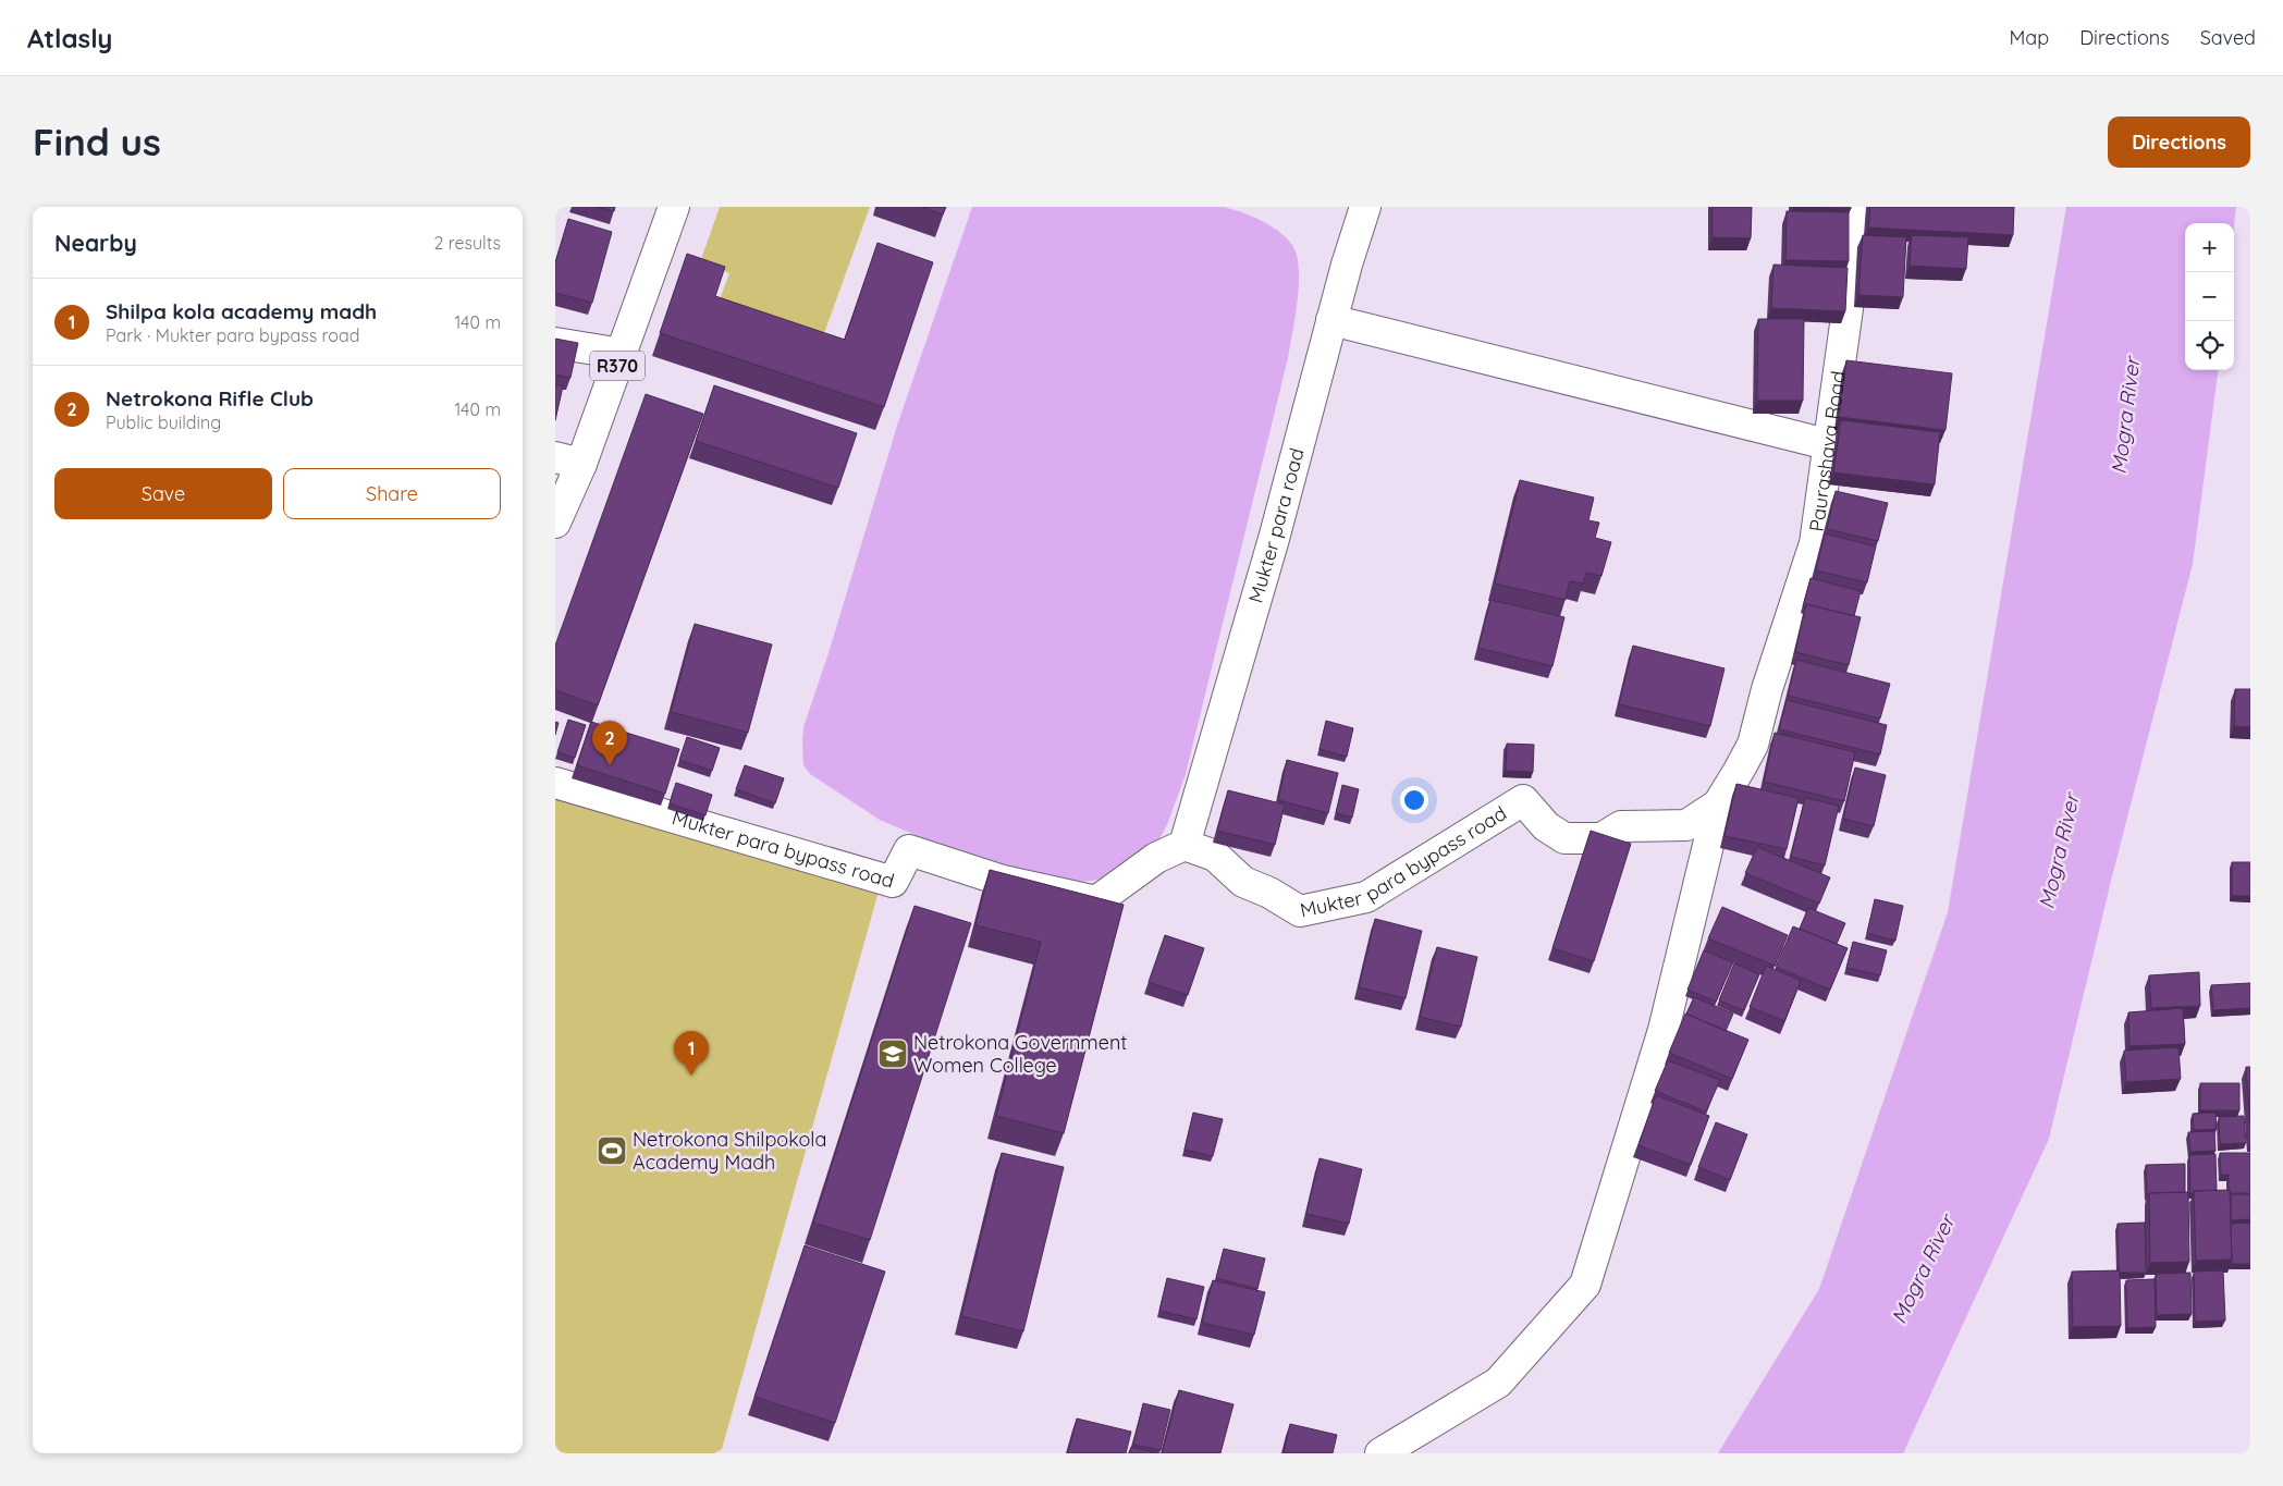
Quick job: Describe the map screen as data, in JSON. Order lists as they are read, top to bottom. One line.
{"streets":{"street":["R370","Paurashava Road","Mukter para road","Mukter para bypass road"]},"crossings":[["Paurashava Road","Mukter para bypass road"],["Mukter para road","Mukter para bypass road"]],"water":["Mogra River"],"places":{"school or university":["Netrokona Government Women College"],"sports":["Netrokona Shilpokola Academy Madh"]},"page":{"header":"Atlasly","nav":["Map","Directions","Saved"],"buttons":["Directions",["Save","Share"]],"title":"Find us","heading":["Nearby","2 results"],"map_buttons":["+","−"],"list":[{"mark":"1","name":"Shilpa kola academy madh","note":"Park · Mukter para bypass road","value":"140 m"},{"mark":"2","name":"Netrokona Rifle Club","note":"Public building","value":"140 m"}],"pins":["2","1"]}}
